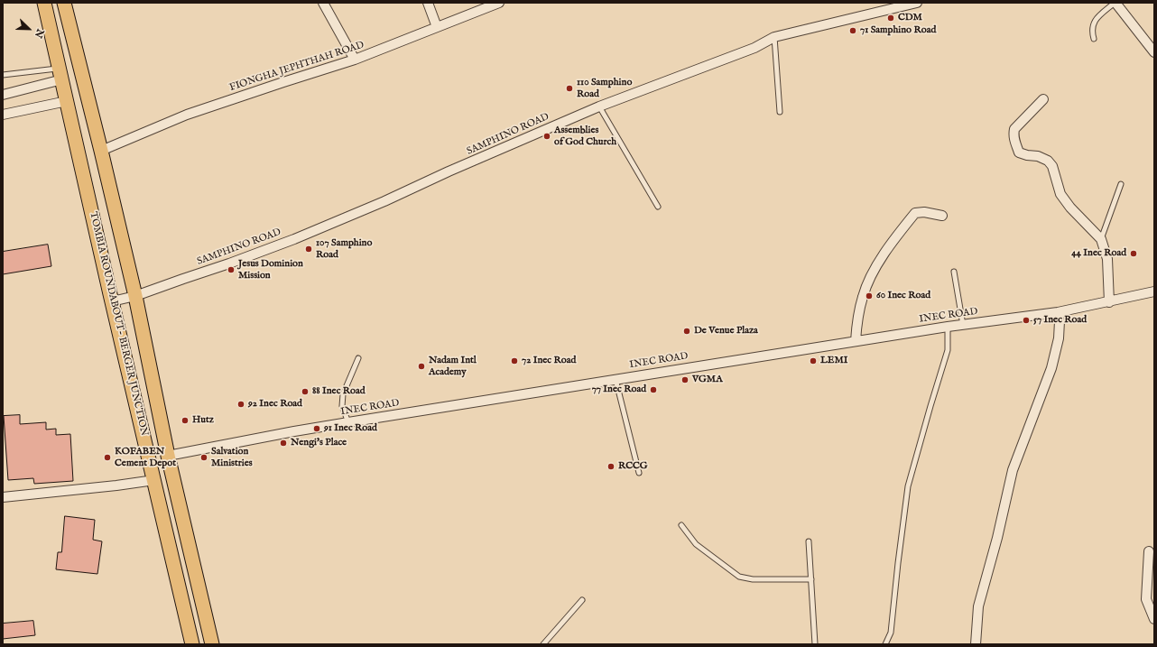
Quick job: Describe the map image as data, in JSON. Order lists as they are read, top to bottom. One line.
{"streets":{"main road":["TOMBIA ROUNDABOUT- BERGER JUNCTION"],"street":["FIONGHA JEPHTHAH ROAD","SAMPHINO ROAD","INEC ROAD"]},"crossings":[["FIONGHA JEPHTHAH ROAD","TOMBIA ROUNDABOUT- BERGER JUNCTION"],["SAMPHINO ROAD","TOMBIA ROUNDABOUT- BERGER JUNCTION"],["INEC ROAD","TOMBIA ROUNDABOUT- BERGER JUNCTION"]],"places":["CDM","71 Samphino Road","110 Samphino Road","Assemblies of God Church","107 Samphino Road","44 Inec Road","Jesus Dominion Mission","60 Inec Road","57 Inec Road","De Venue Plaza","72 Inec Road","LEMI","Nadam Intl Academy","VGMA","77 Inec Road","88 Inec Road","92 Inec Road","Hutz","91 Inec Road","Nengi's Place","KOFABEN Cement Depot","Salvation Ministries","RCCG"],"north":"bottom right"}
